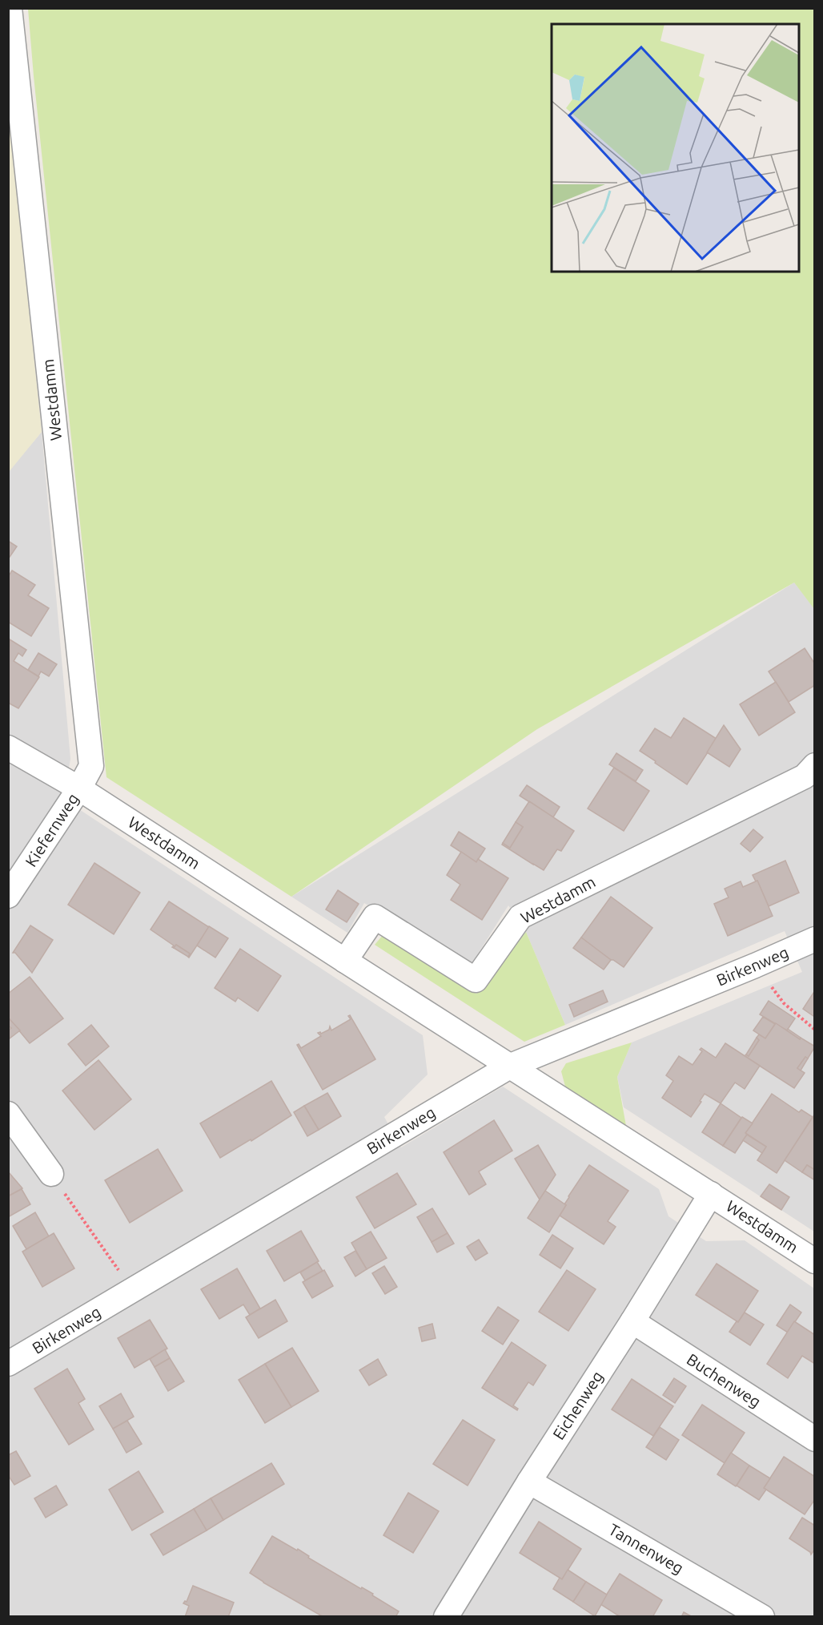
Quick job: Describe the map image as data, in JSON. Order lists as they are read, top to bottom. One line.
{"streets":{"street":["Westdamm","Kiefernweg","Birkenweg","Buchenweg","Eichenweg","Tannenweg"]},"crossings":[["Westdamm","Kiefernweg"],["Westdamm","Birkenweg"],["Westdamm","Eichenweg"],["Buchenweg","Eichenweg"],["Eichenweg","Tannenweg"]]}
